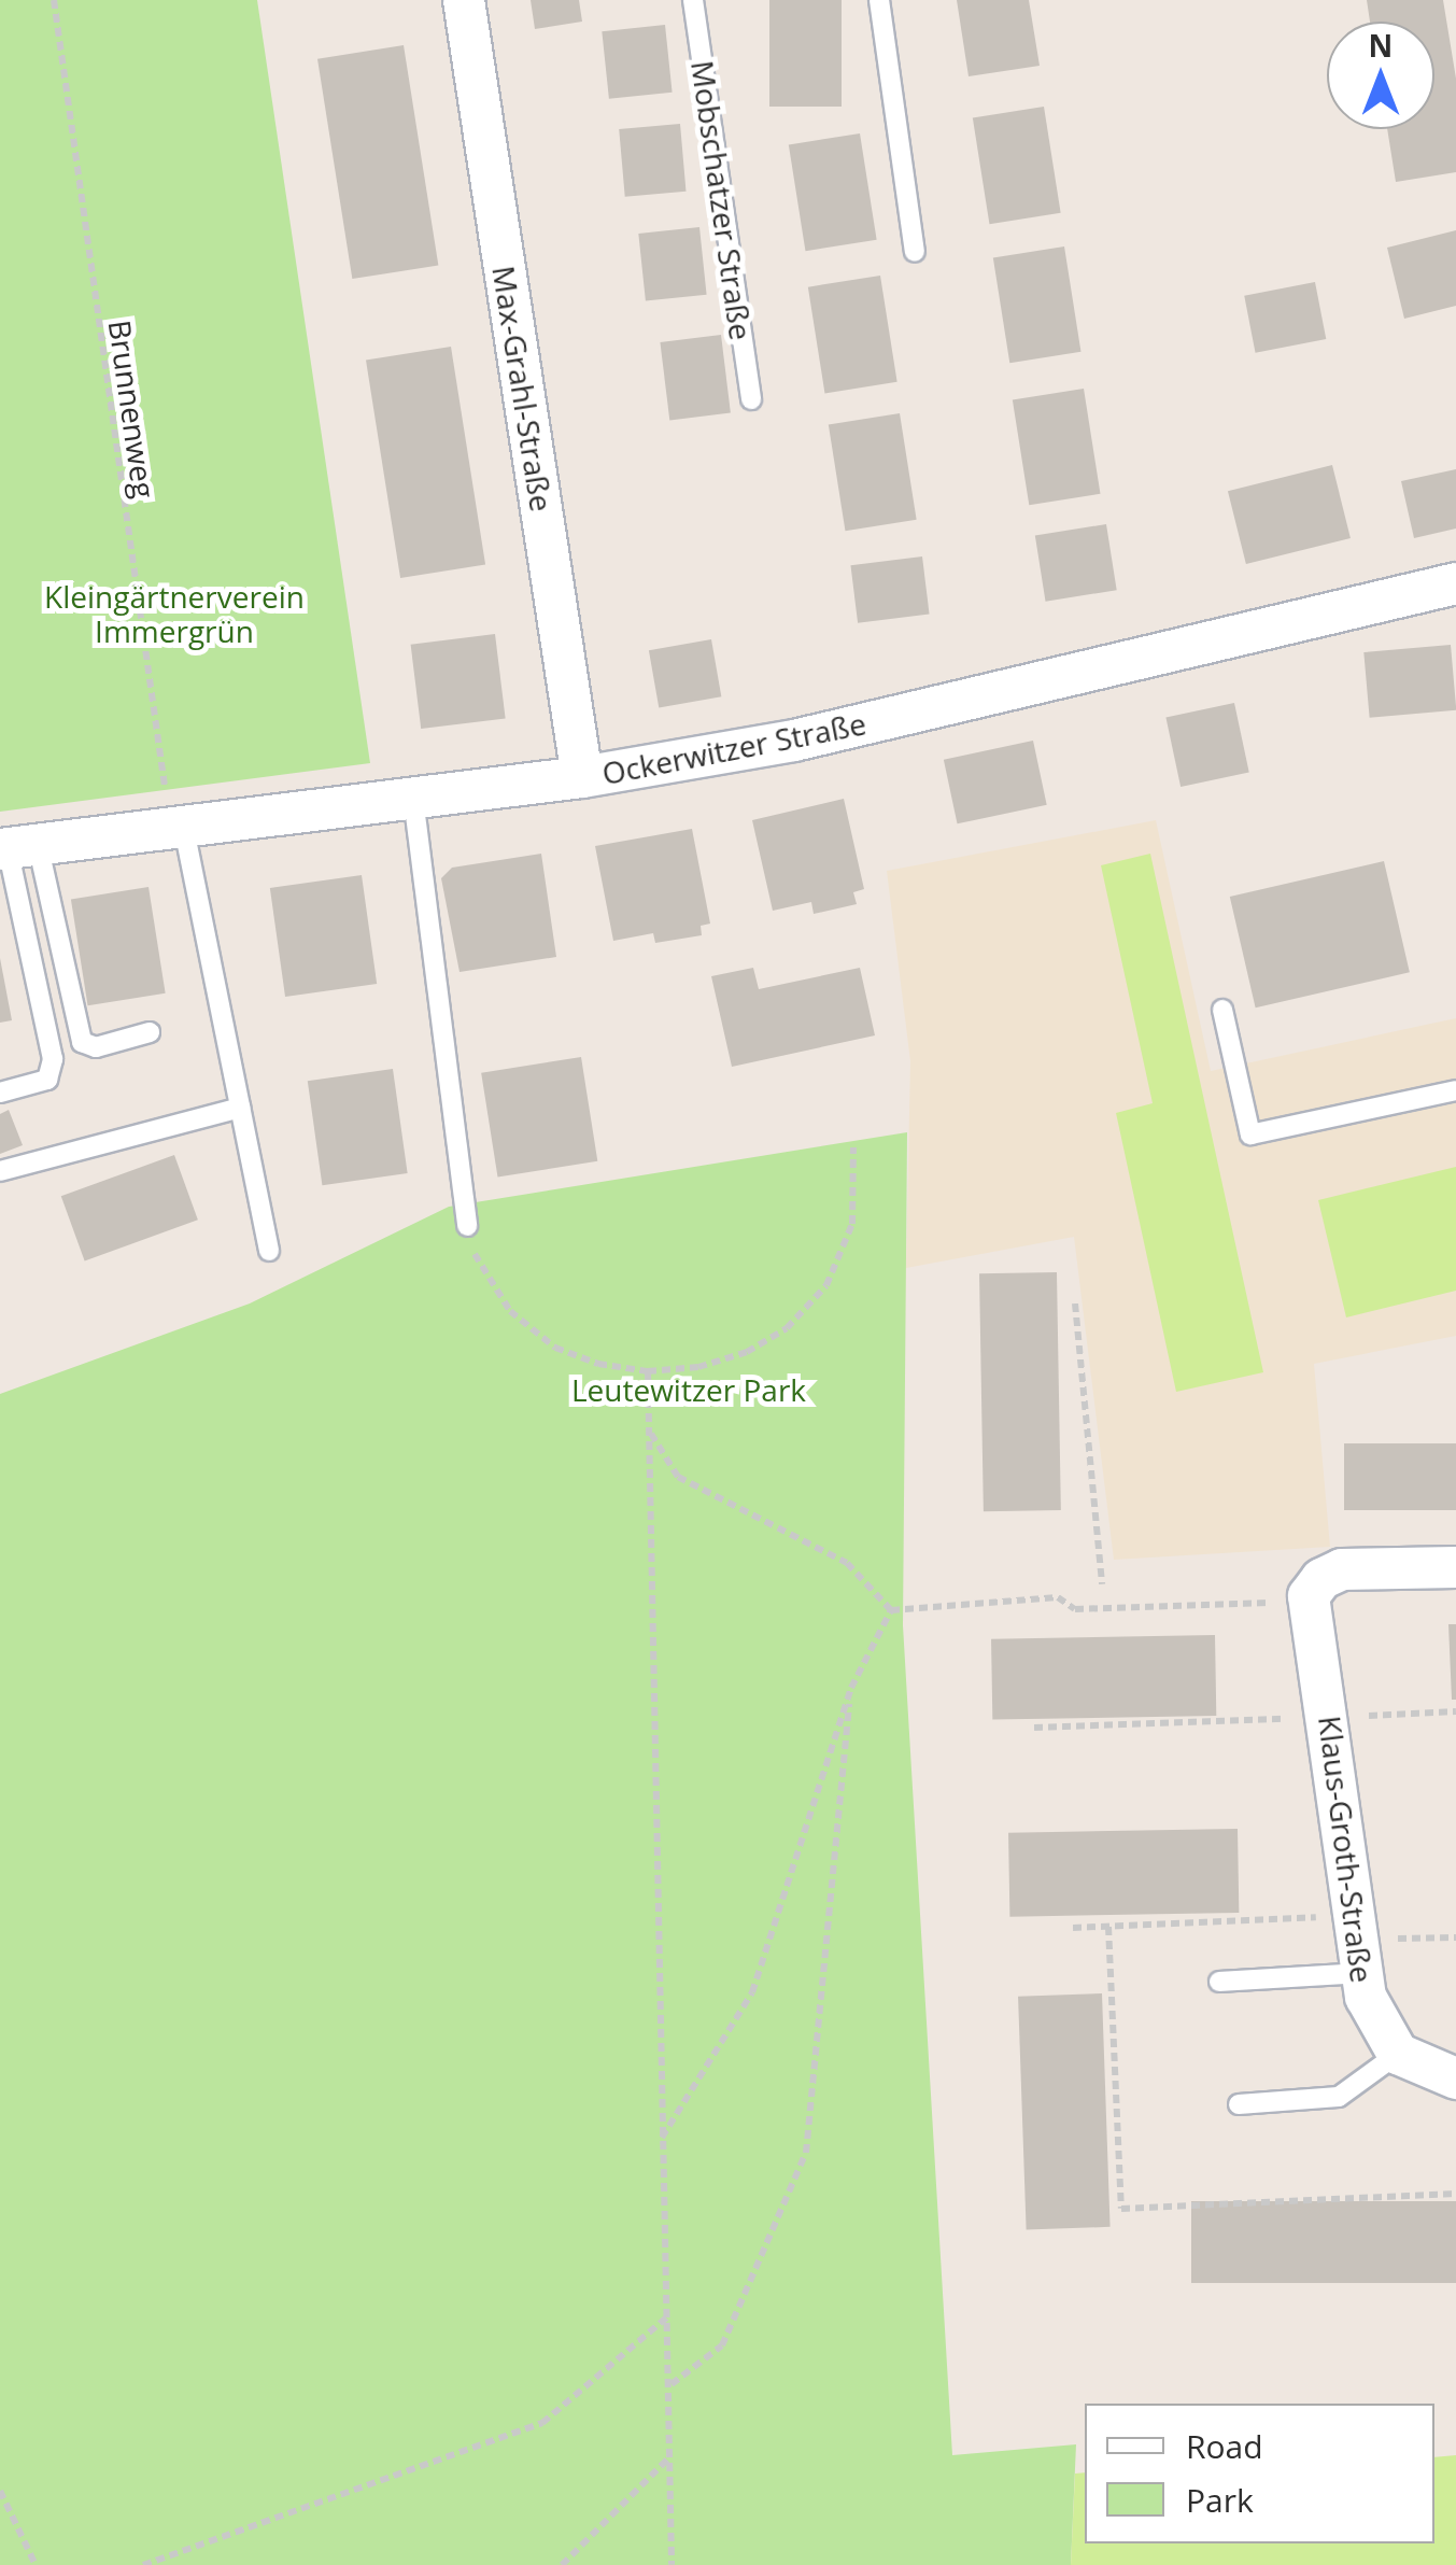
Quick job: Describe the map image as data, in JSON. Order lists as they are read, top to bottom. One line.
{"streets":{"street":["Max-Grahl-Straße","Ockerwitzer Straße","Klaus-Groth-Straße"],"lane":["Mobschatzer Straße"],"path":["Brunnenweg"]},"crossings":[["Max-Grahl-Straße","Ockerwitzer Straße"],["Brunnenweg","Ockerwitzer Straße"]],"parks":["Kleingärtnerverein Immergrün","Leutewitzer Park"],"legend":["Road","Park"],"north":"top"}
